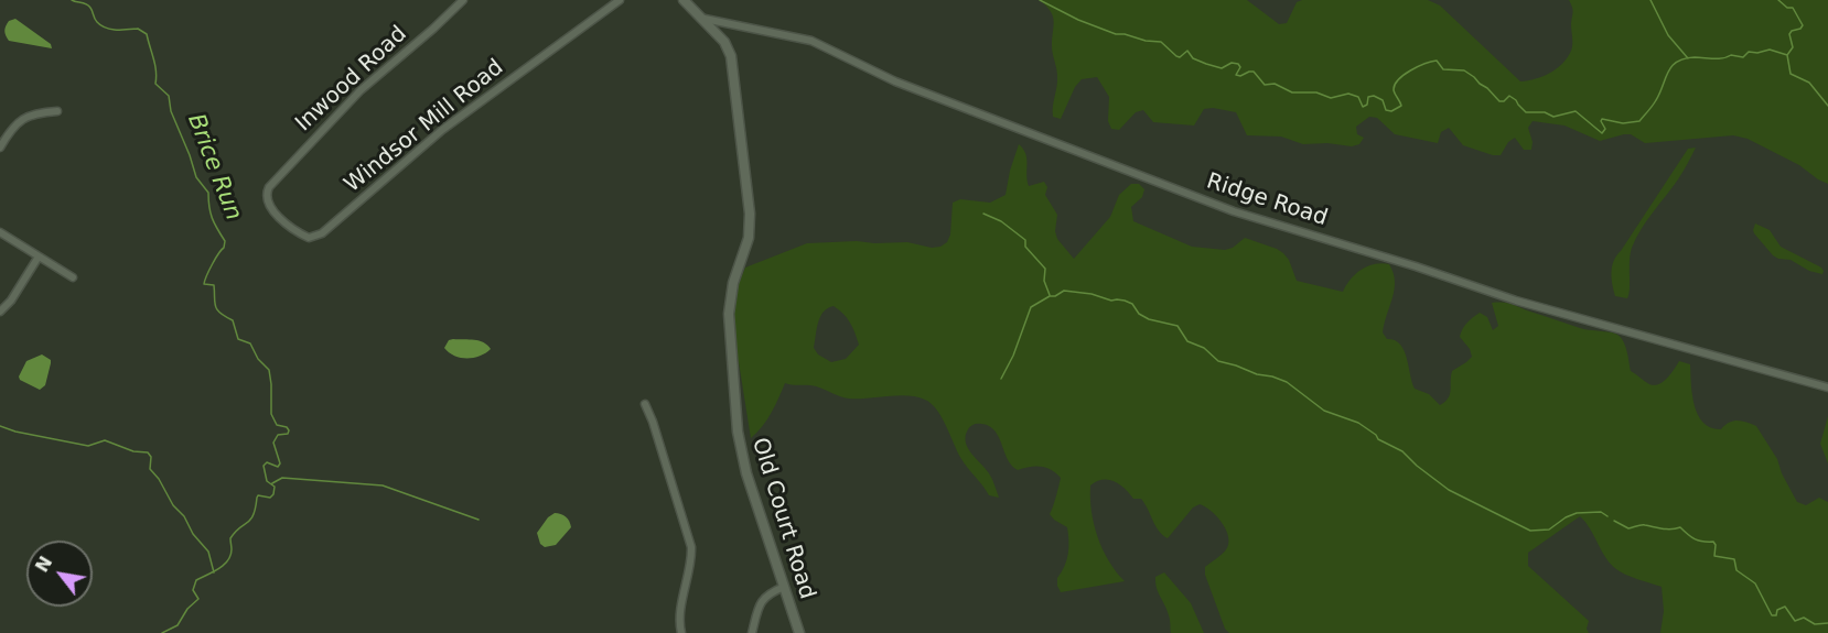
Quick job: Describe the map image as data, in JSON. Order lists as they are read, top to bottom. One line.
{"streets":{"main road":["Old Court Road"],"street":["Inwood Road","Windsor Mill Road","Ridge Road"]},"crossings":[["Inwood Road","Windsor Mill Road"],["Ridge Road","Old Court Road"]],"water":["Brice Run"],"north":"top left"}
